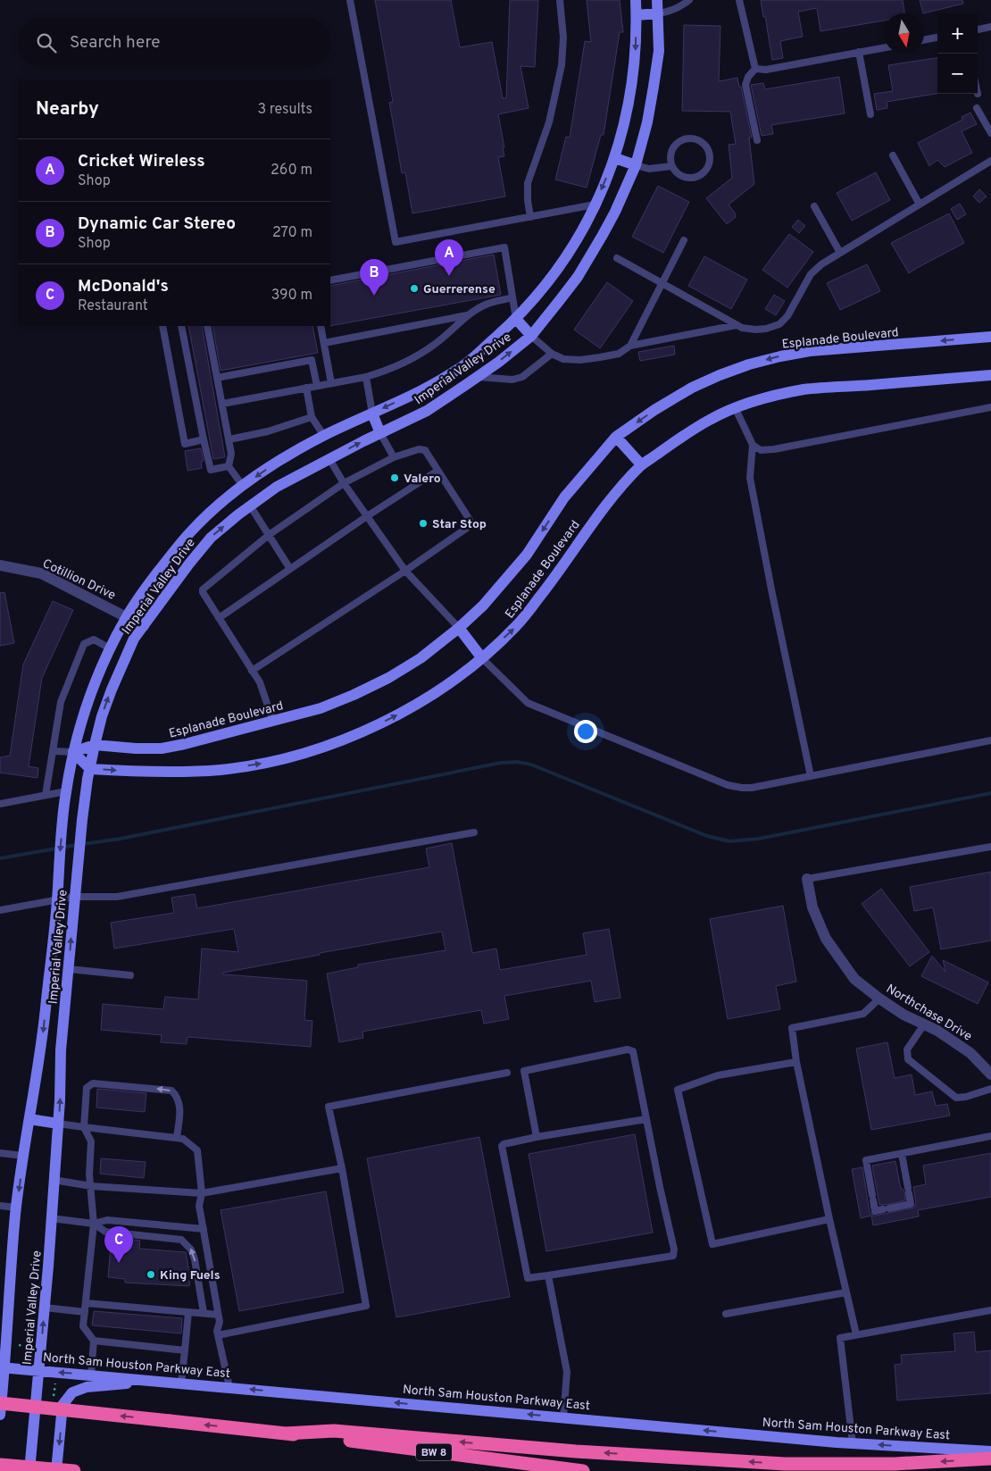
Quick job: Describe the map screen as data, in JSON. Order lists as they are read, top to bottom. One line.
{"streets":{"highway":["BW 8"],"main road":["Esplanade Boulevard","Imperial Valley Drive","North Sam Houston Parkway East"],"street":["Cotillion Drive","Northchase Drive"]},"crossings":[["Esplanade Boulevard","Imperial Valley Drive"],["Imperial Valley Drive","Cotillion Drive"],["Imperial Valley Drive","North Sam Houston Parkway East"]],"one_way":["North Sam Houston Parkway East"],"places":["Guerrerense","Valero","Star Stop","King Fuels"],"north":"bottom","page":{"map_buttons":["+","−"],"search":"Search here","heading":["Nearby","3 results"],"list":[{"mark":"A","name":"Cricket Wireless","note":"Shop","value":"260 m"},{"mark":"B","name":"Dynamic Car Stereo","note":"Shop","value":"270 m"},{"mark":"C","name":"McDonald's","note":"Restaurant","value":"390 m"}],"pins":["A","B","C"]}}
